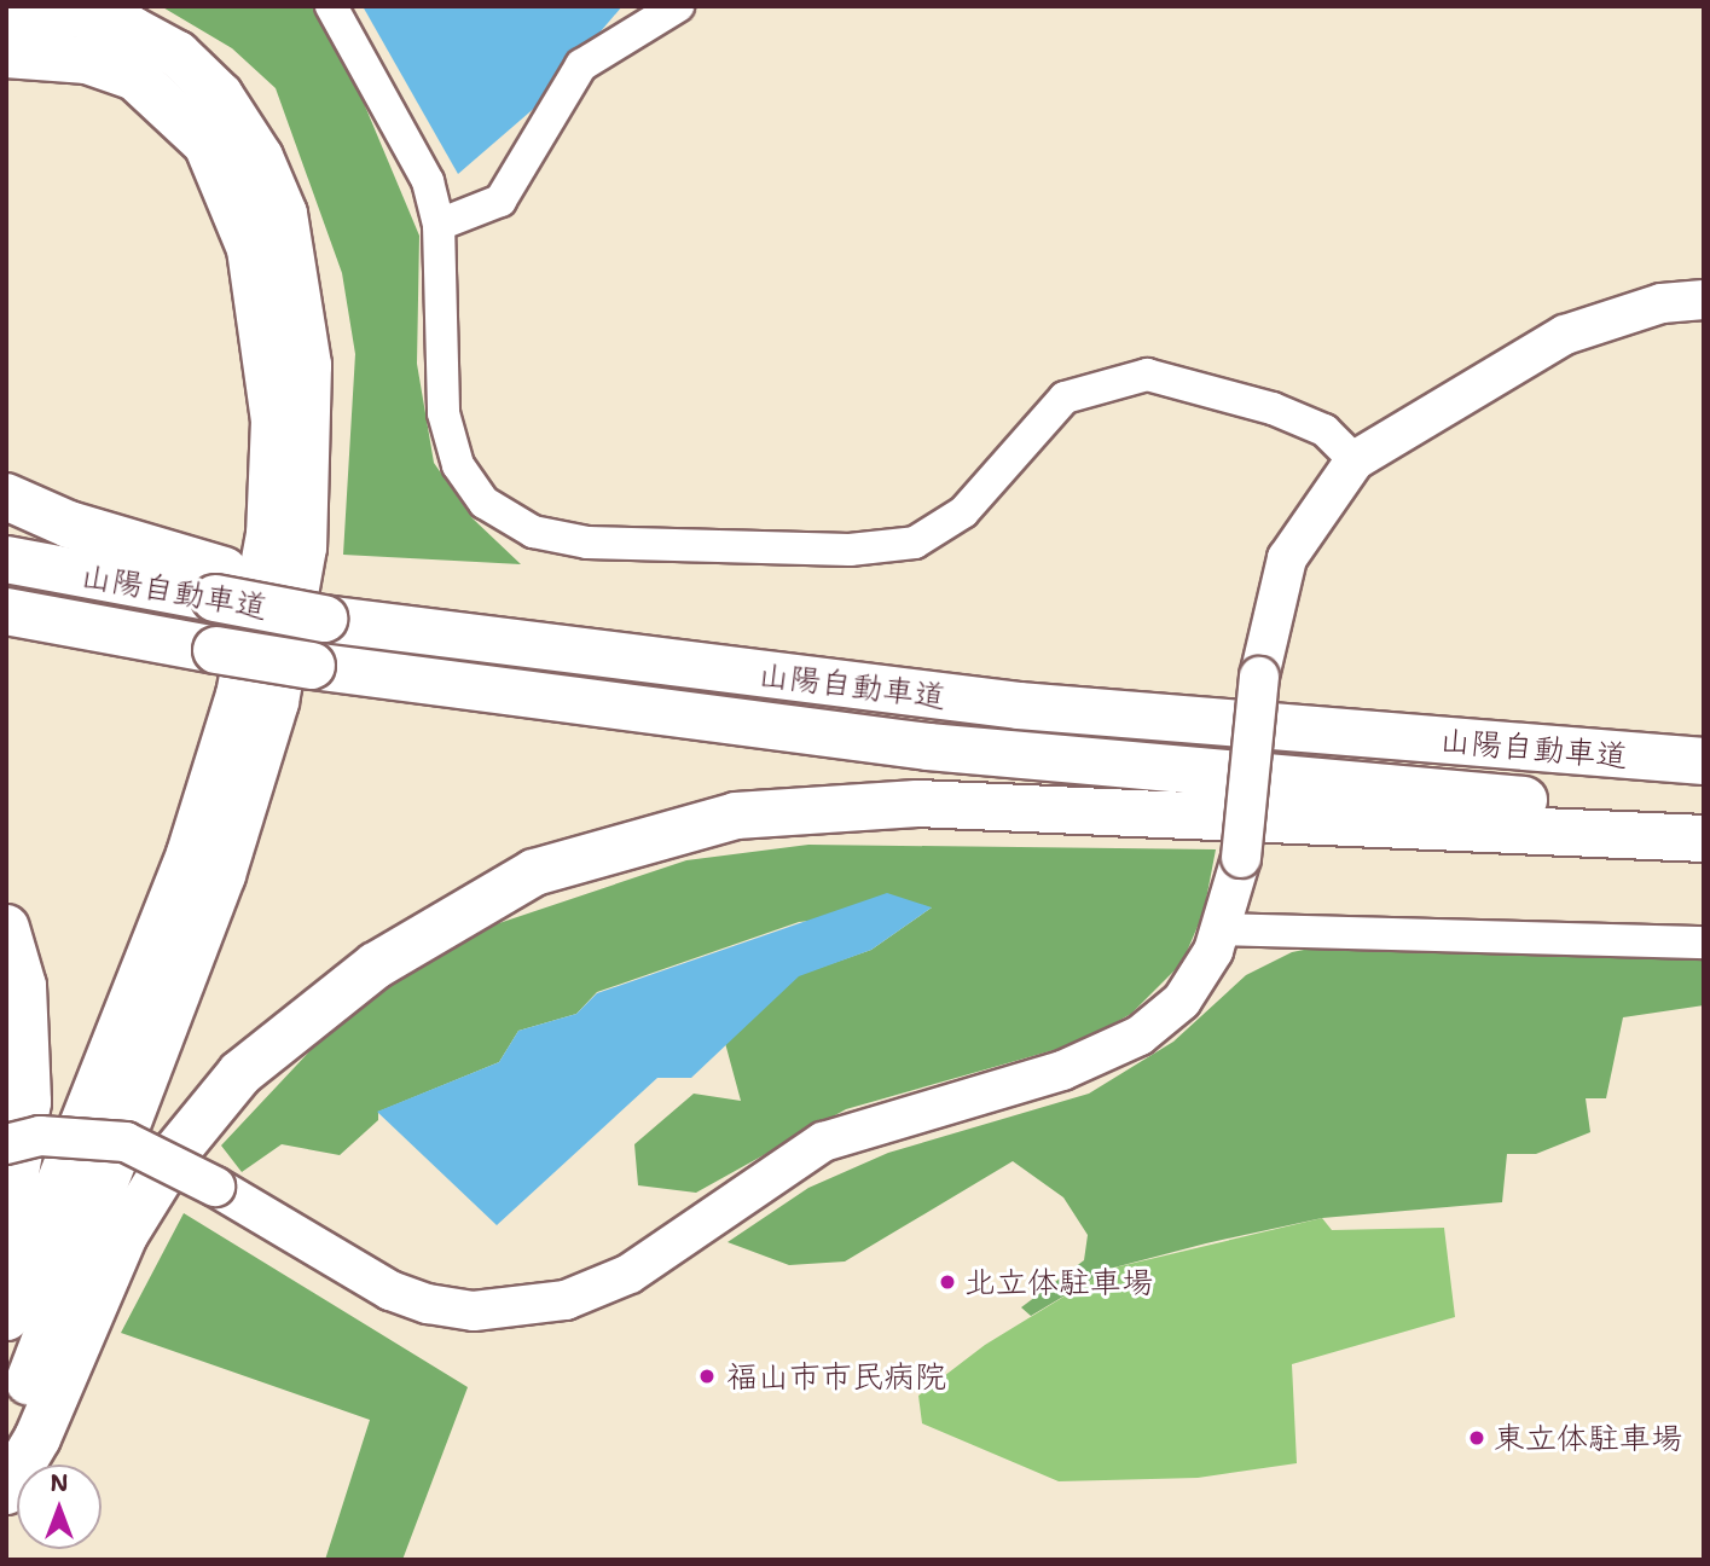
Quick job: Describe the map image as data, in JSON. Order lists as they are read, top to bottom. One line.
{"streets":{"highway":["山陽自動車道"]},"places":["北立体駐車場","福山市市民病院","東立体駐車場"],"north":"top"}
